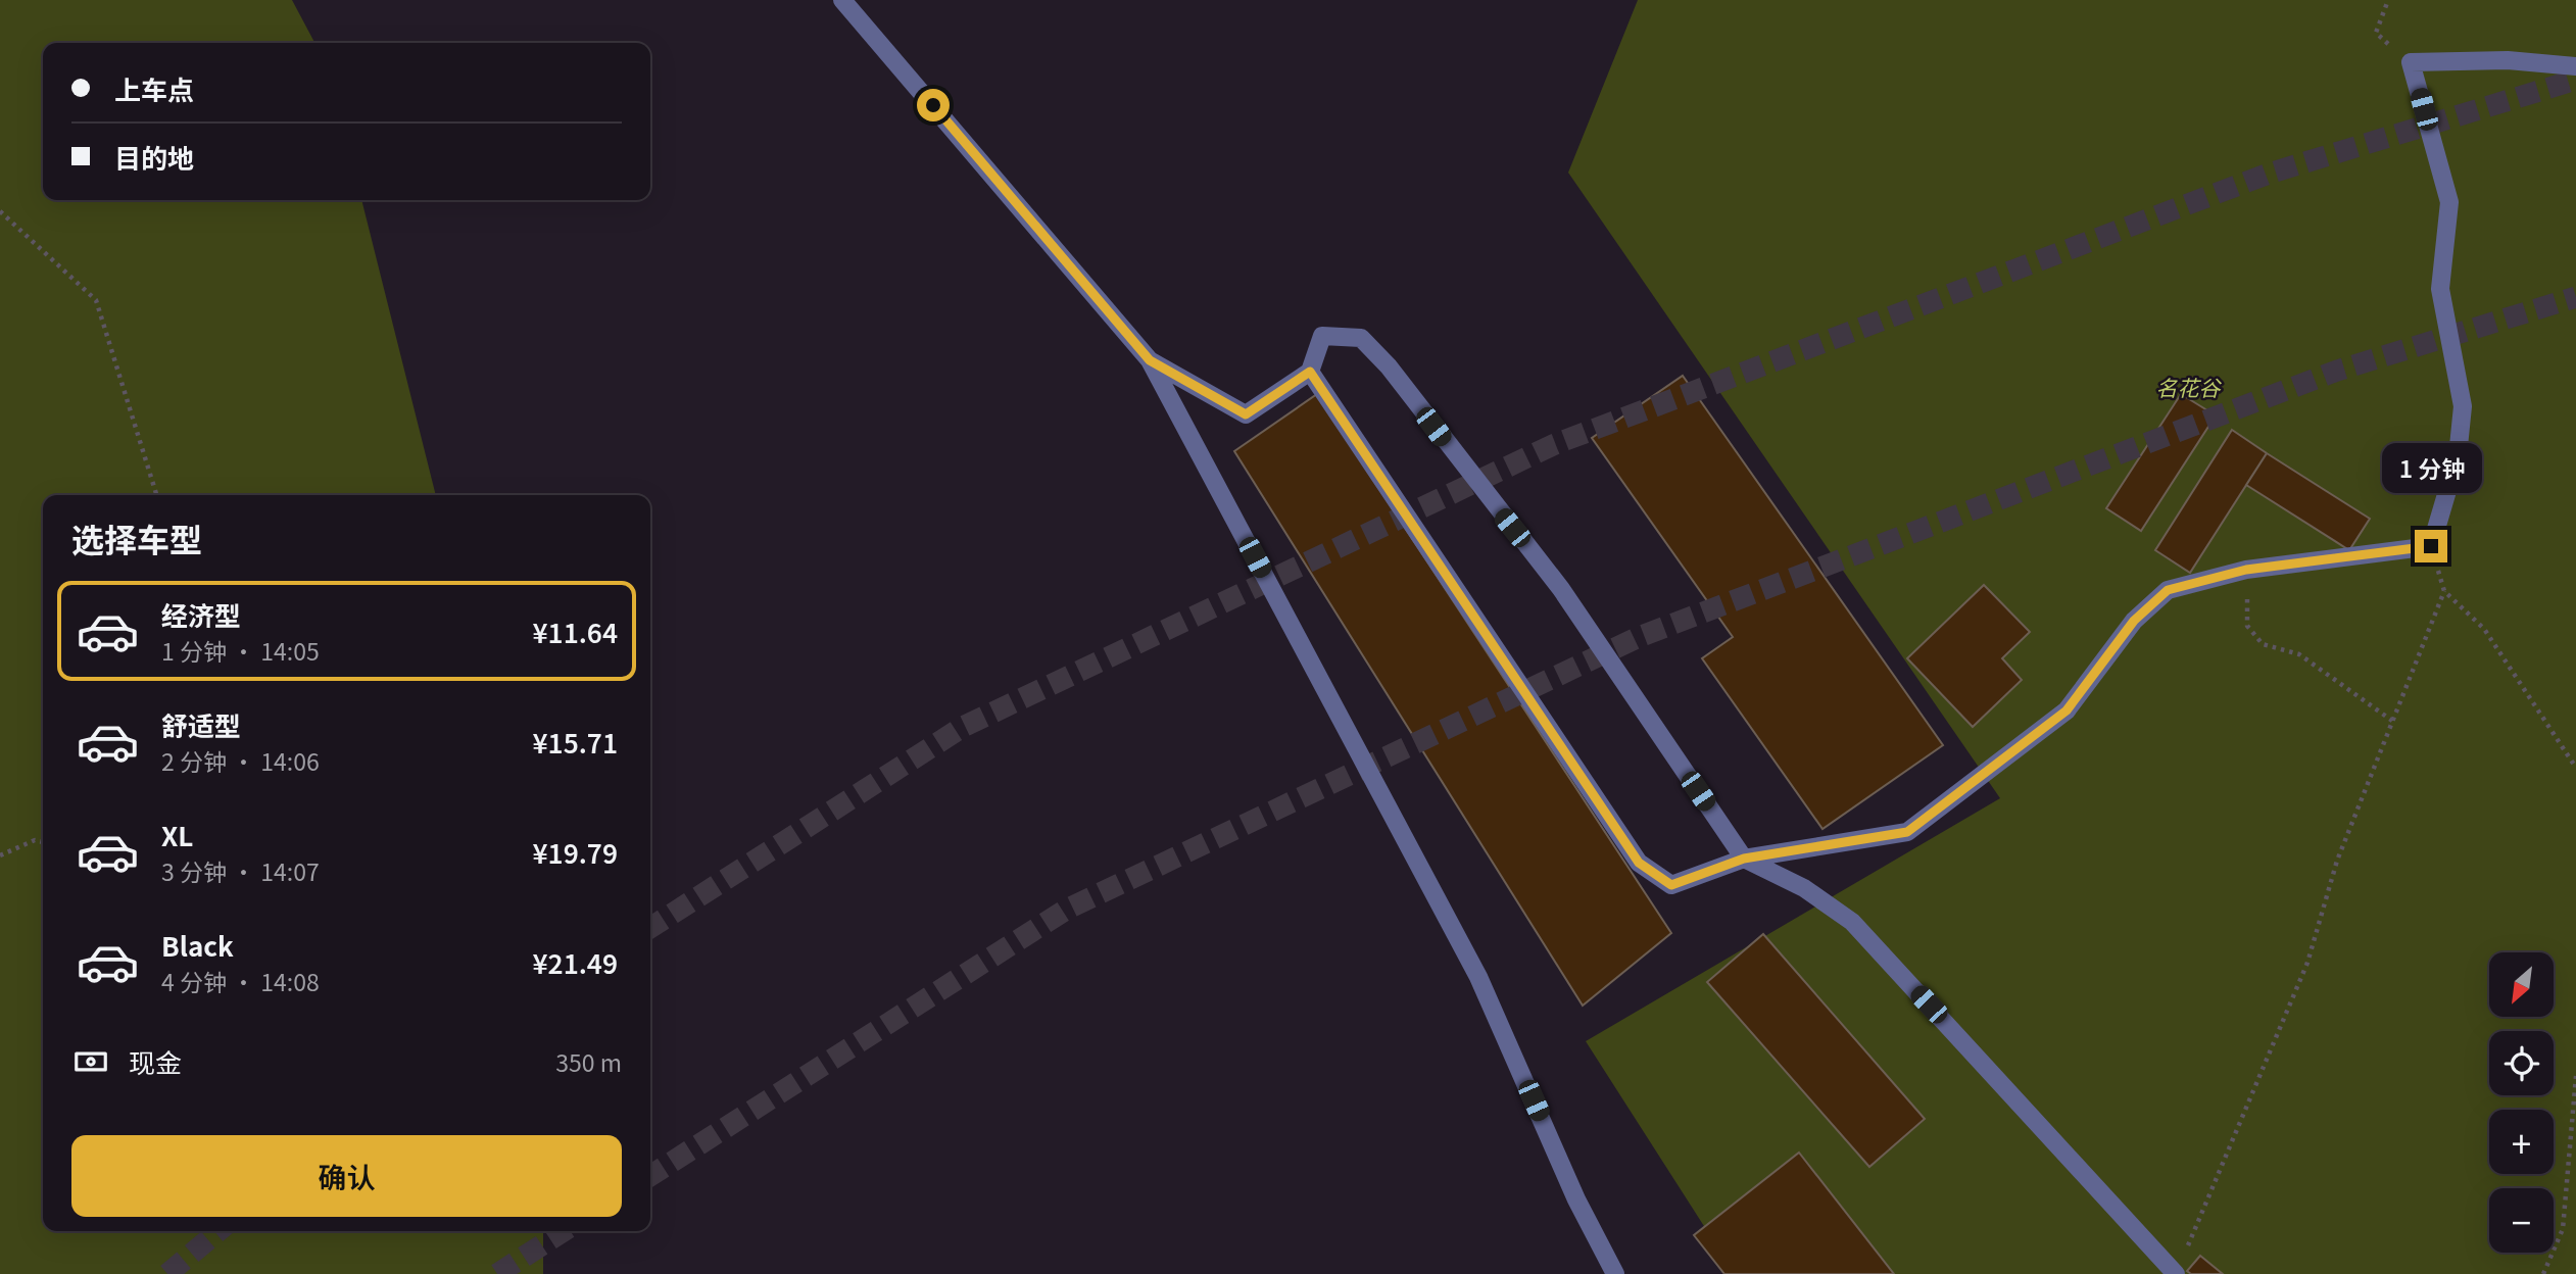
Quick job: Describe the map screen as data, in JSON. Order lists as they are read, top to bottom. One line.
{"parks":["名花谷"],"north":"bottom left","page":{"banner":["上车点","目的地"],"bubble":"1 分钟","heading":"选择车型","list":[{"name":"经济型","note":"1 分钟 · 14:05","value":"¥11.64"},{"name":"舒适型","note":"2 分钟 · 14:06","value":"¥15.71"},{"name":"XL","note":"3 分钟 · 14:07","value":"¥19.79"},{"name":"Black","note":"4 分钟 · 14:08","value":"¥21.49"}],"map_buttons":["+","−"],"pay":["现金","350 m"],"buttons":"确认"}}
